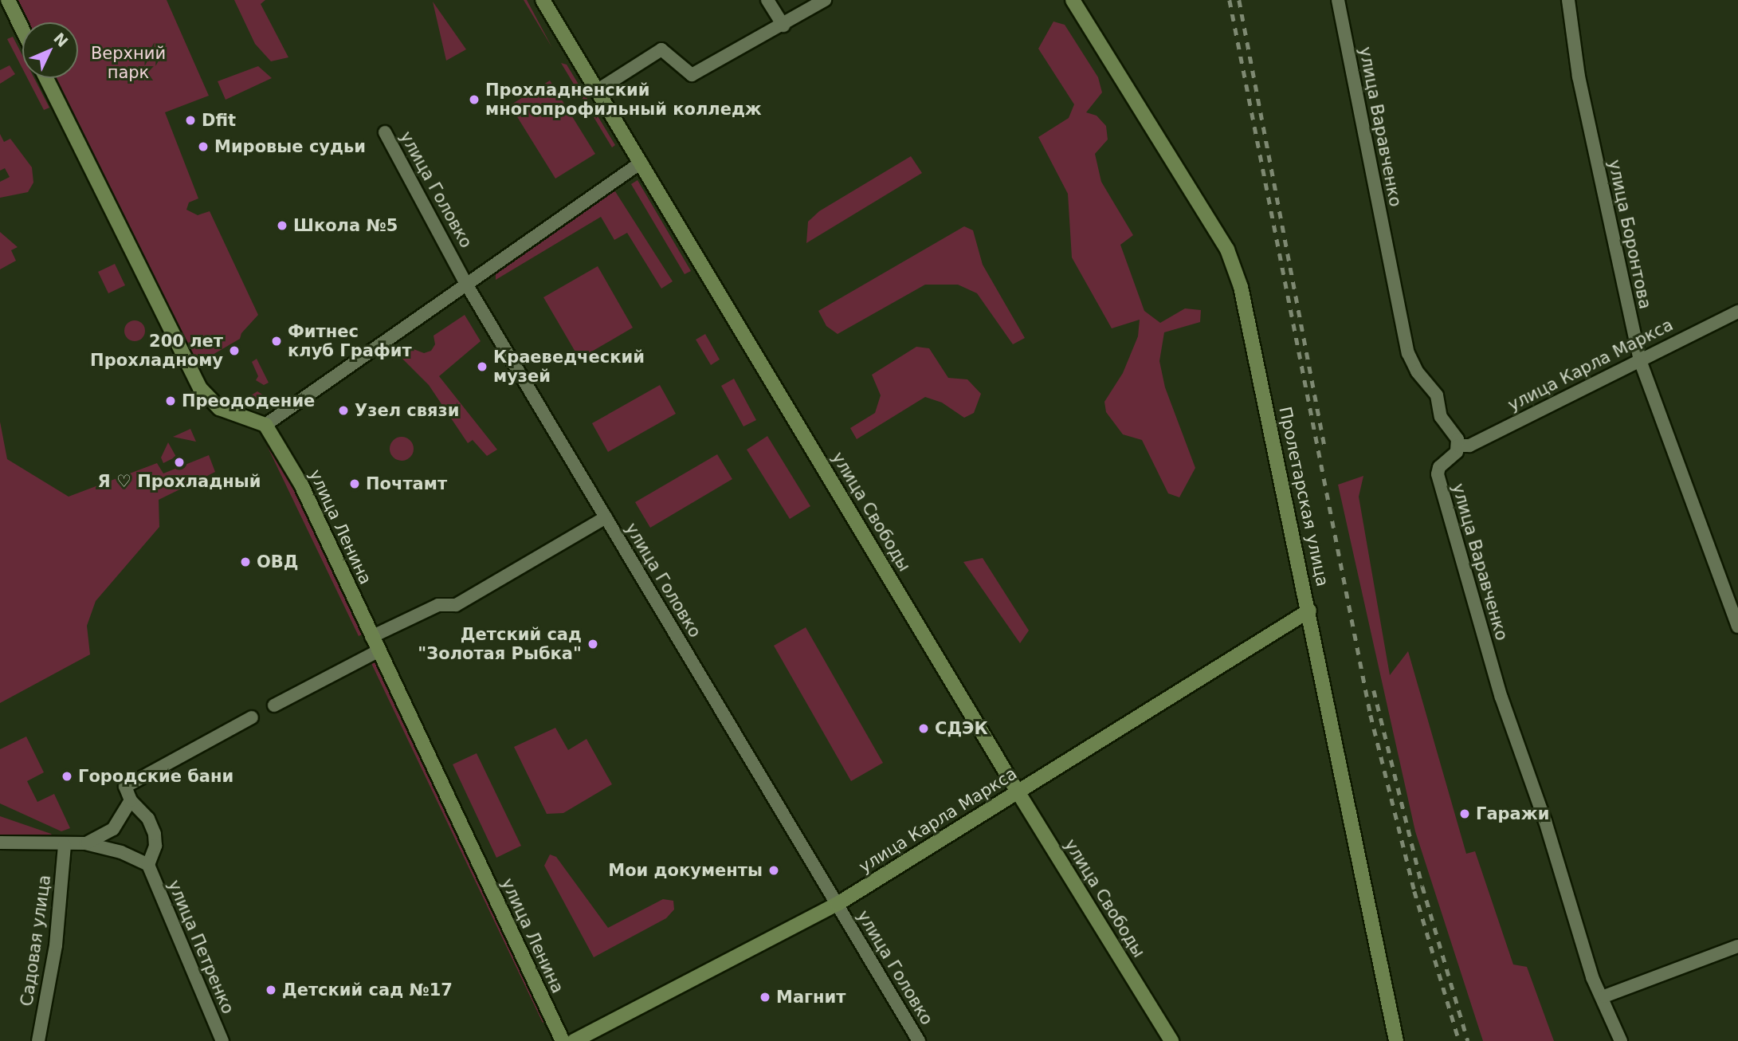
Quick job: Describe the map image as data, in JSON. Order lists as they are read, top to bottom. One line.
{"streets":{"street":["улица Варавченко","улица Головко","улица Боронтова","улица Карла Маркса","Пролетарская улица","улица Свободы","улица Ленина","Садовая улица","улица Петренко"]},"crossings":[["улица Варавченко","улица Карла Маркса"],["улица Головко","улица Карла Маркса"],["улица Боронтова","улица Карла Маркса"],["улица Карла Маркса","Пролетарская улица"],["улица Карла Маркса","улица Свободы"]],"parks":["Верхний парк"],"places":["Прохладненский многопрофильный колледж","Dfit","Мировые судьи","Школа №5","Фитнес клуб Графит","200 лет Прохладному","Краеведческий музей","Преододение","Узел связи","Я ♡ Прохладный","Почтамт","ОВД","Детский сад \"Золотая Рыбка\"","СДЭК","Городские бани","Гаражи","Мои документы","Детский сад №17","Магнит"],"north":"top right"}
